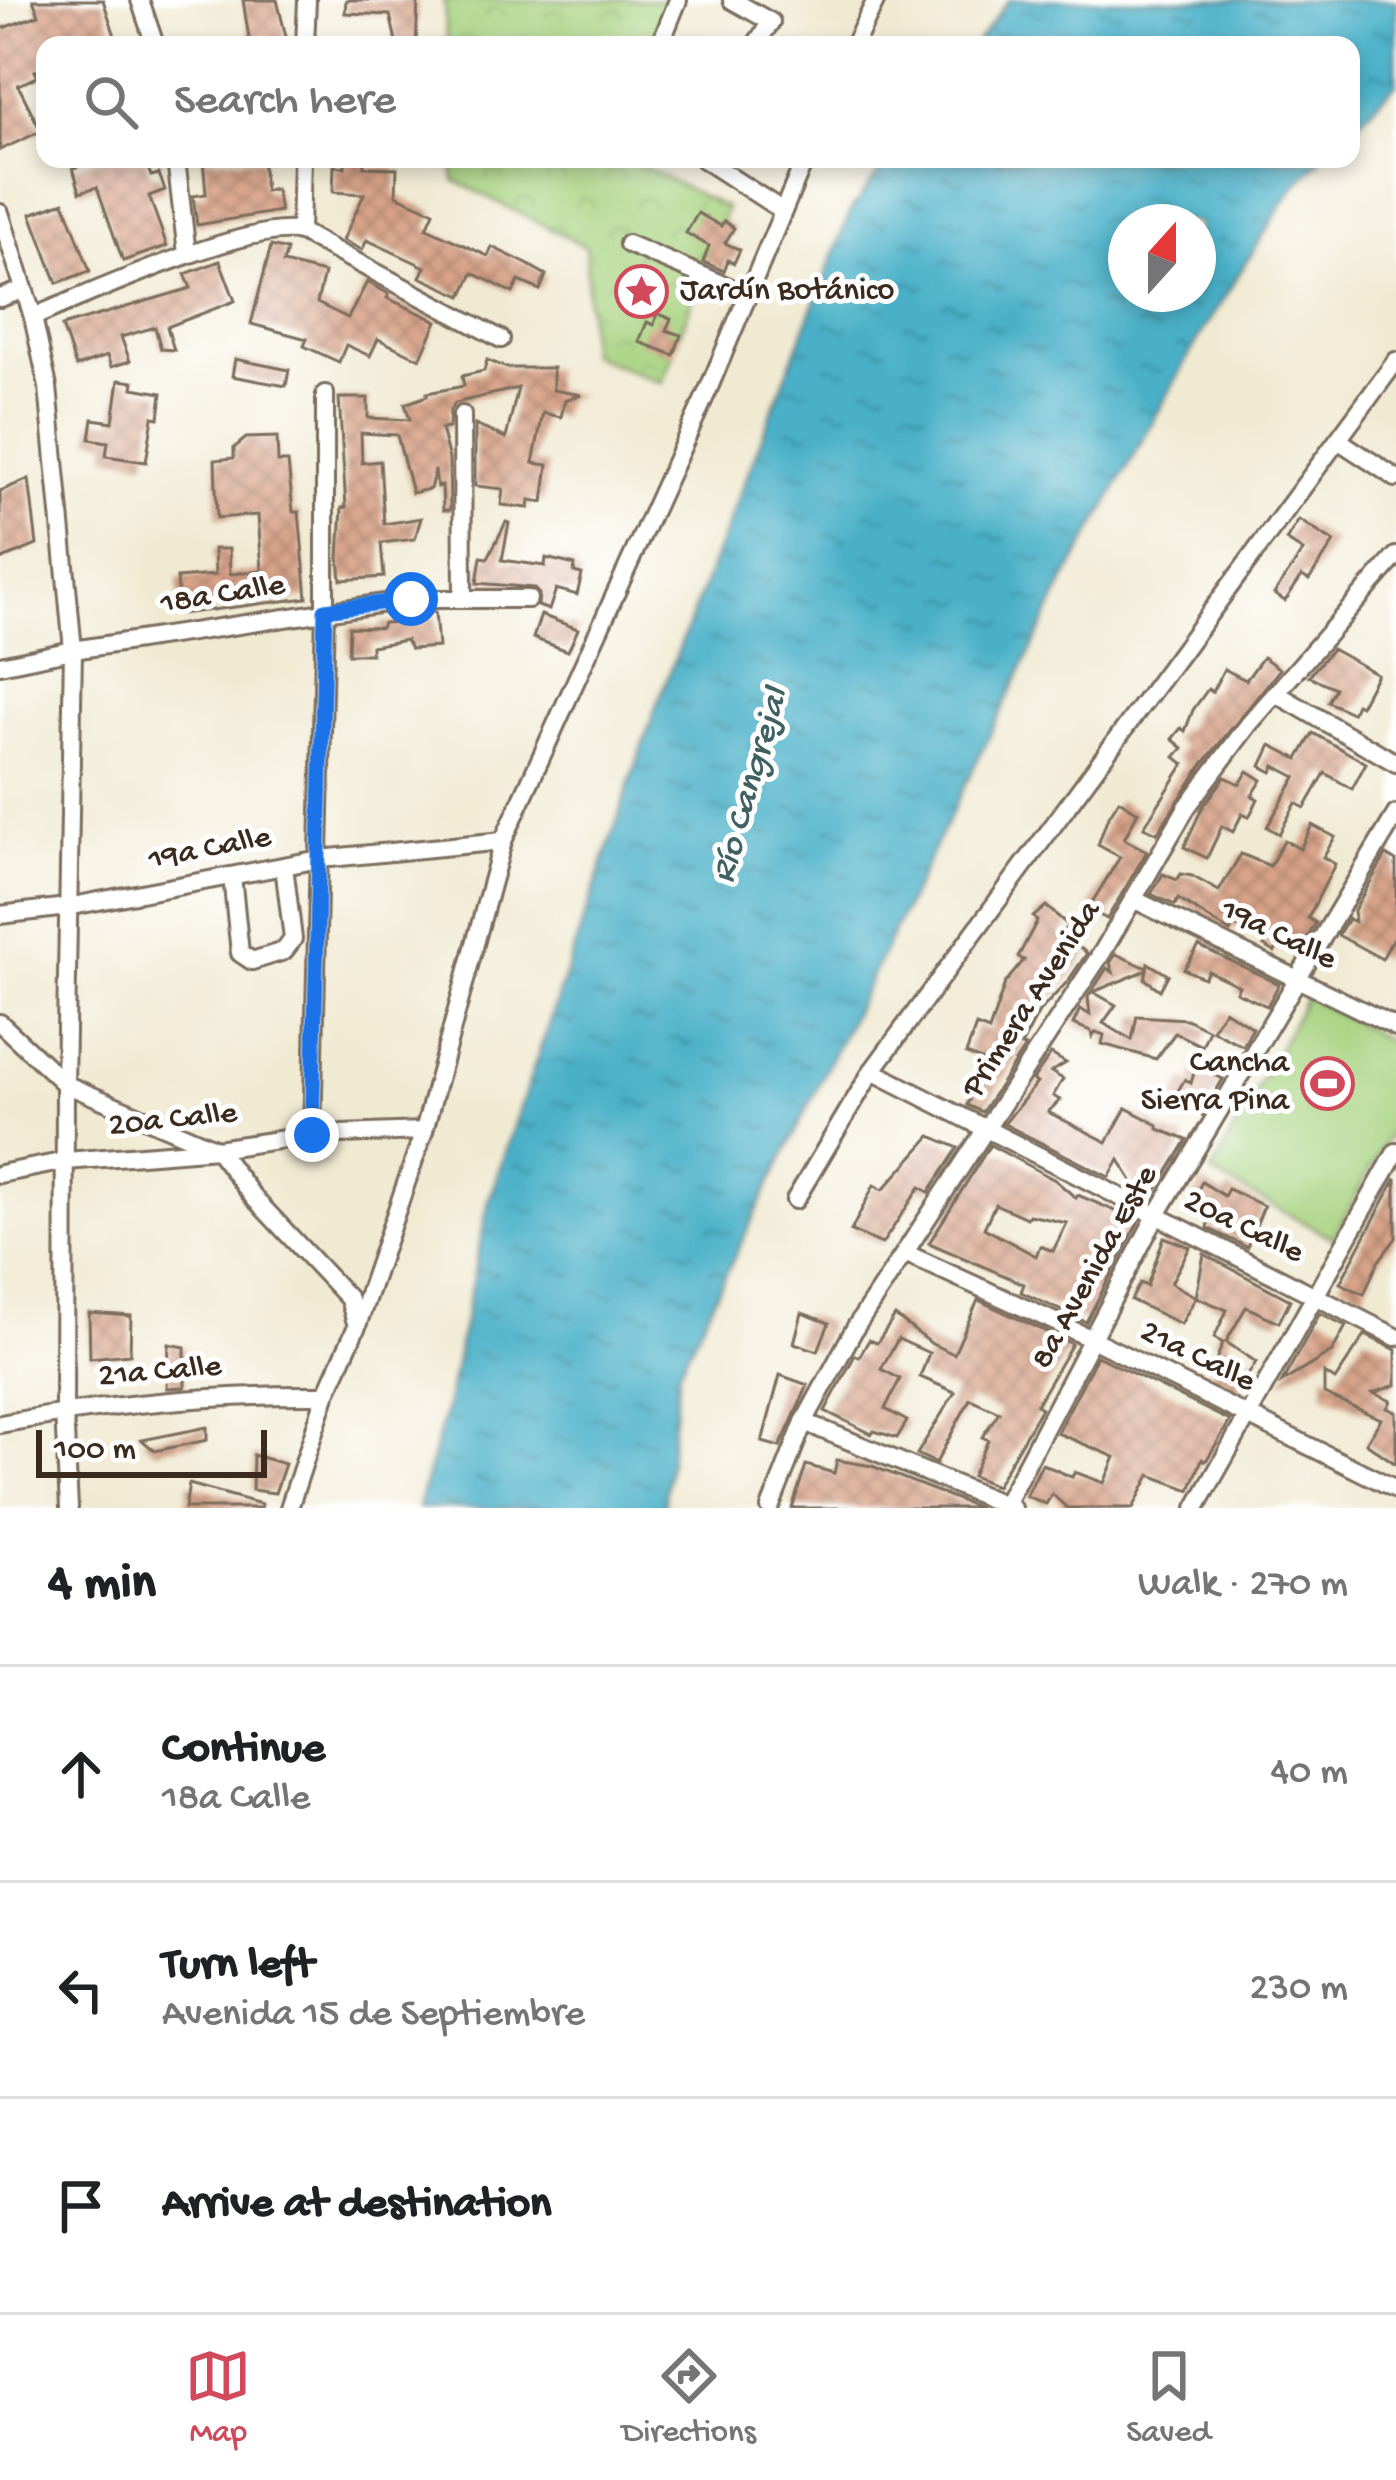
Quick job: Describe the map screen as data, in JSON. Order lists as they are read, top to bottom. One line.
{"streets":{"street":["18a Calle","19a Calle","Primera Avenida","20a Calle","8a Avenida Este","21a Calle"]},"crossings":[["19a Calle","Primera Avenida"],["19a Calle","8a Avenida Este"],["Primera Avenida","20a Calle"],["Primera Avenida","21a Calle"],["20a Calle","8a Avenida Este"],["8a Avenida Este","21a Calle"]],"water":["Río Cangrejal"],"places":{"place":["Jardín Botánico"],"sports":["Cancha Sierra Pina"]},"scale_bar":"100 m","north":"top","page":{"search":"Search here","scale":"100 m","heading":["4 min","Walk · 270 m"],"list":[["Continue","18a Calle","40 m"],["Turn left","Avenida 15 de Septiembre","230 m"],"Arrive at destination"],"nav":["Map","Directions","Saved"]}}
